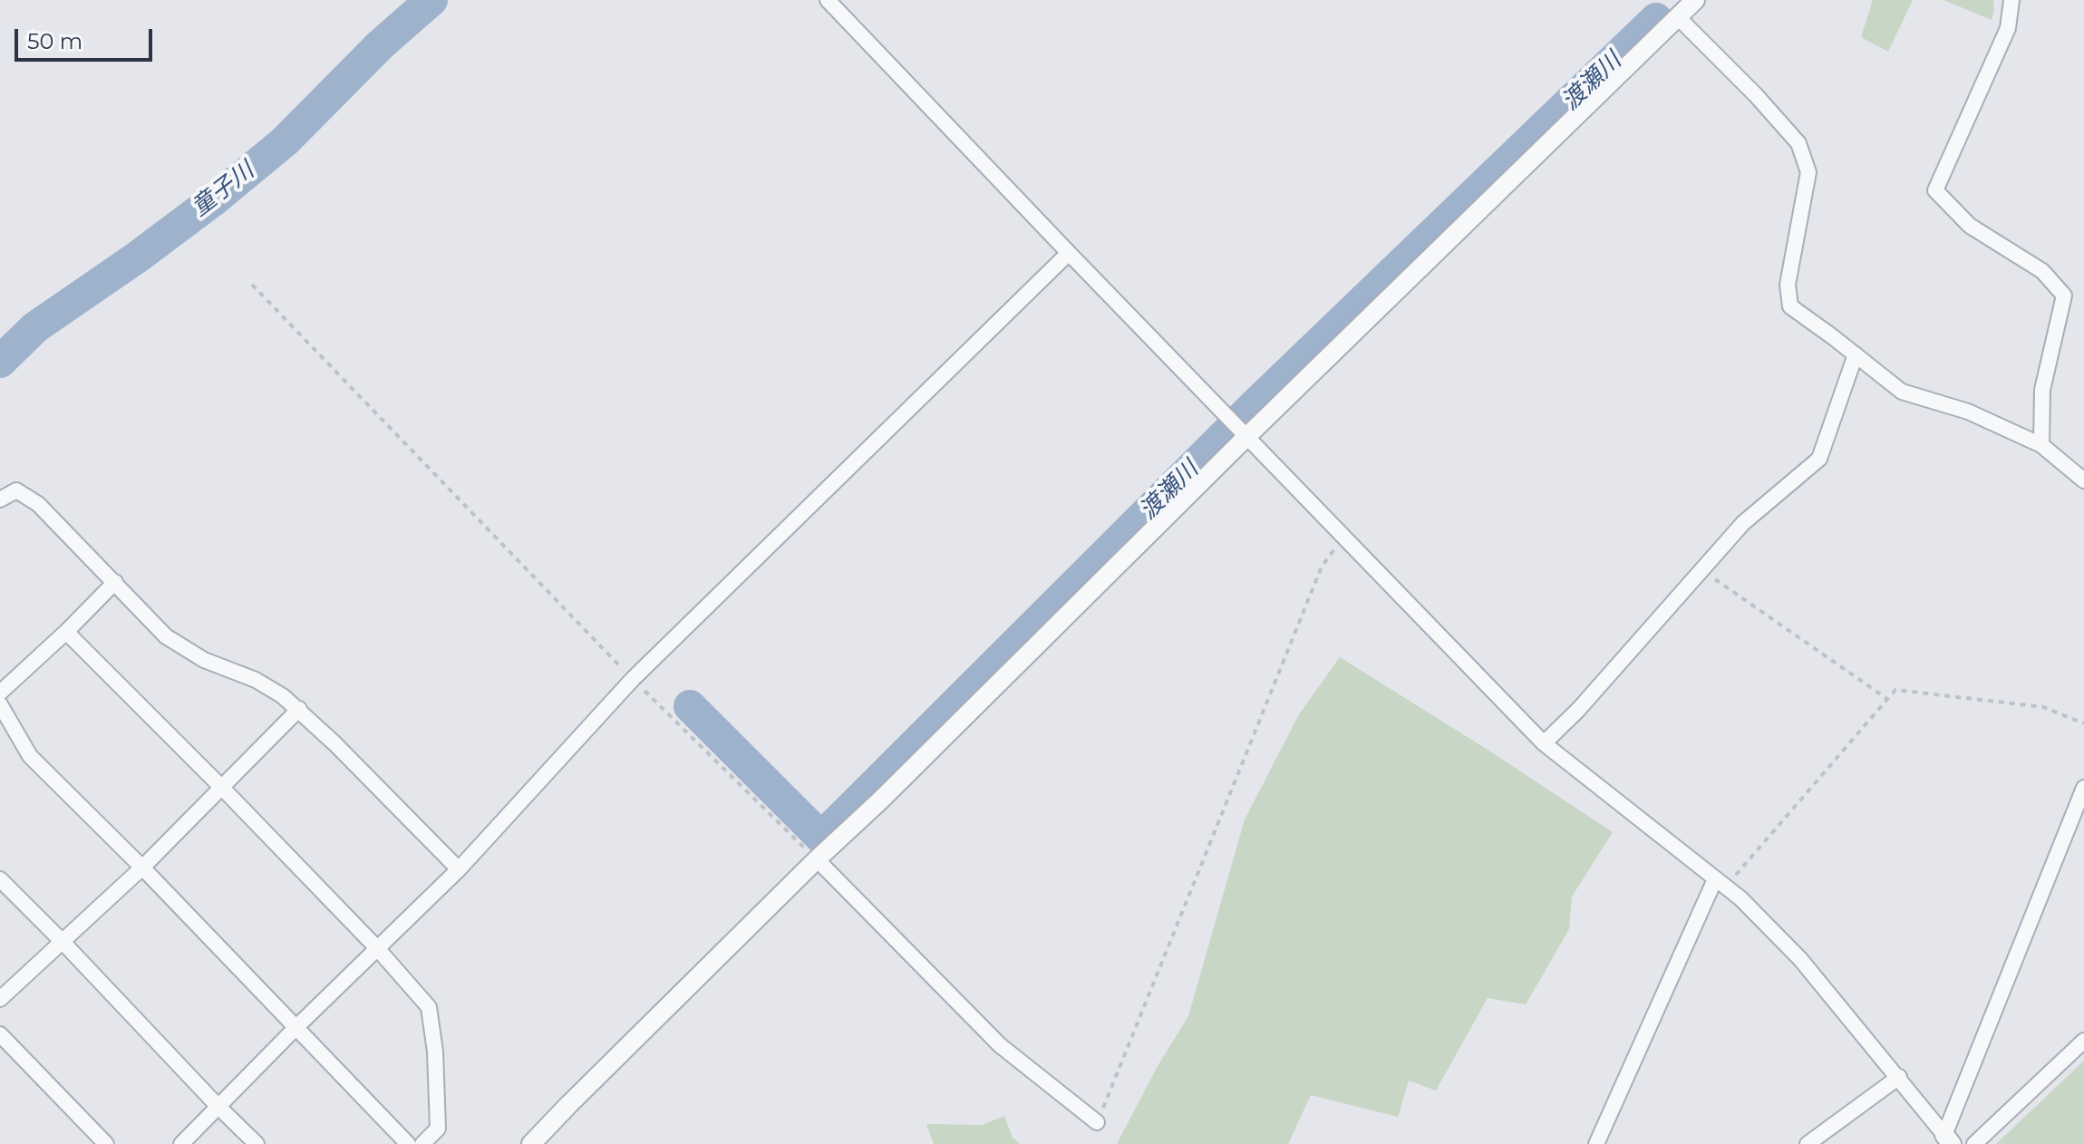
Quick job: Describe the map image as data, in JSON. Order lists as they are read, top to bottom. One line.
{"water":["渡瀬川","童子川"],"scale_bar":"50 m"}
